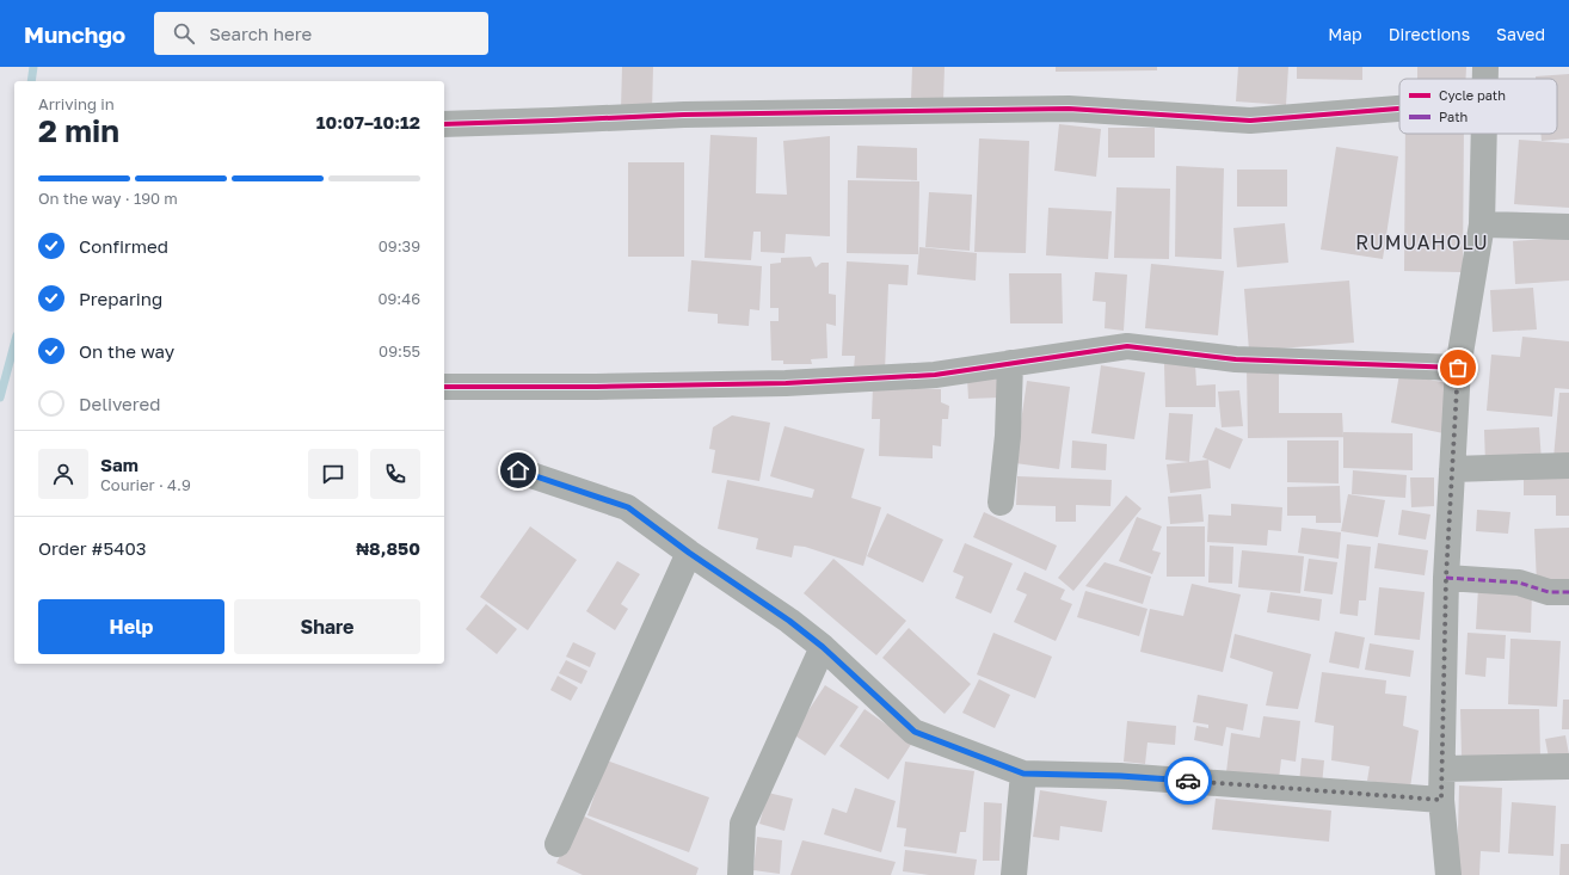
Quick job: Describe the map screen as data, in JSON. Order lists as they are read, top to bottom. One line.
{"districts":["RUMUAHOLU"],"legend":["Cycle path","Path"],"page":{"header":"Munchgo","search":"Search here","nav":["Map","Directions","Saved"],"heading":["2 min","Arriving in","10:07–10:12"],"panel":["Sam","Courier · 4.9","Order #5403","₦8,850"],"bar":"On the way · 190 m","list":[["Confirmed","09:39"],["Preparing","09:46"],["On the way","09:55"],"Delivered"],"buttons":["Help","Share"]}}
